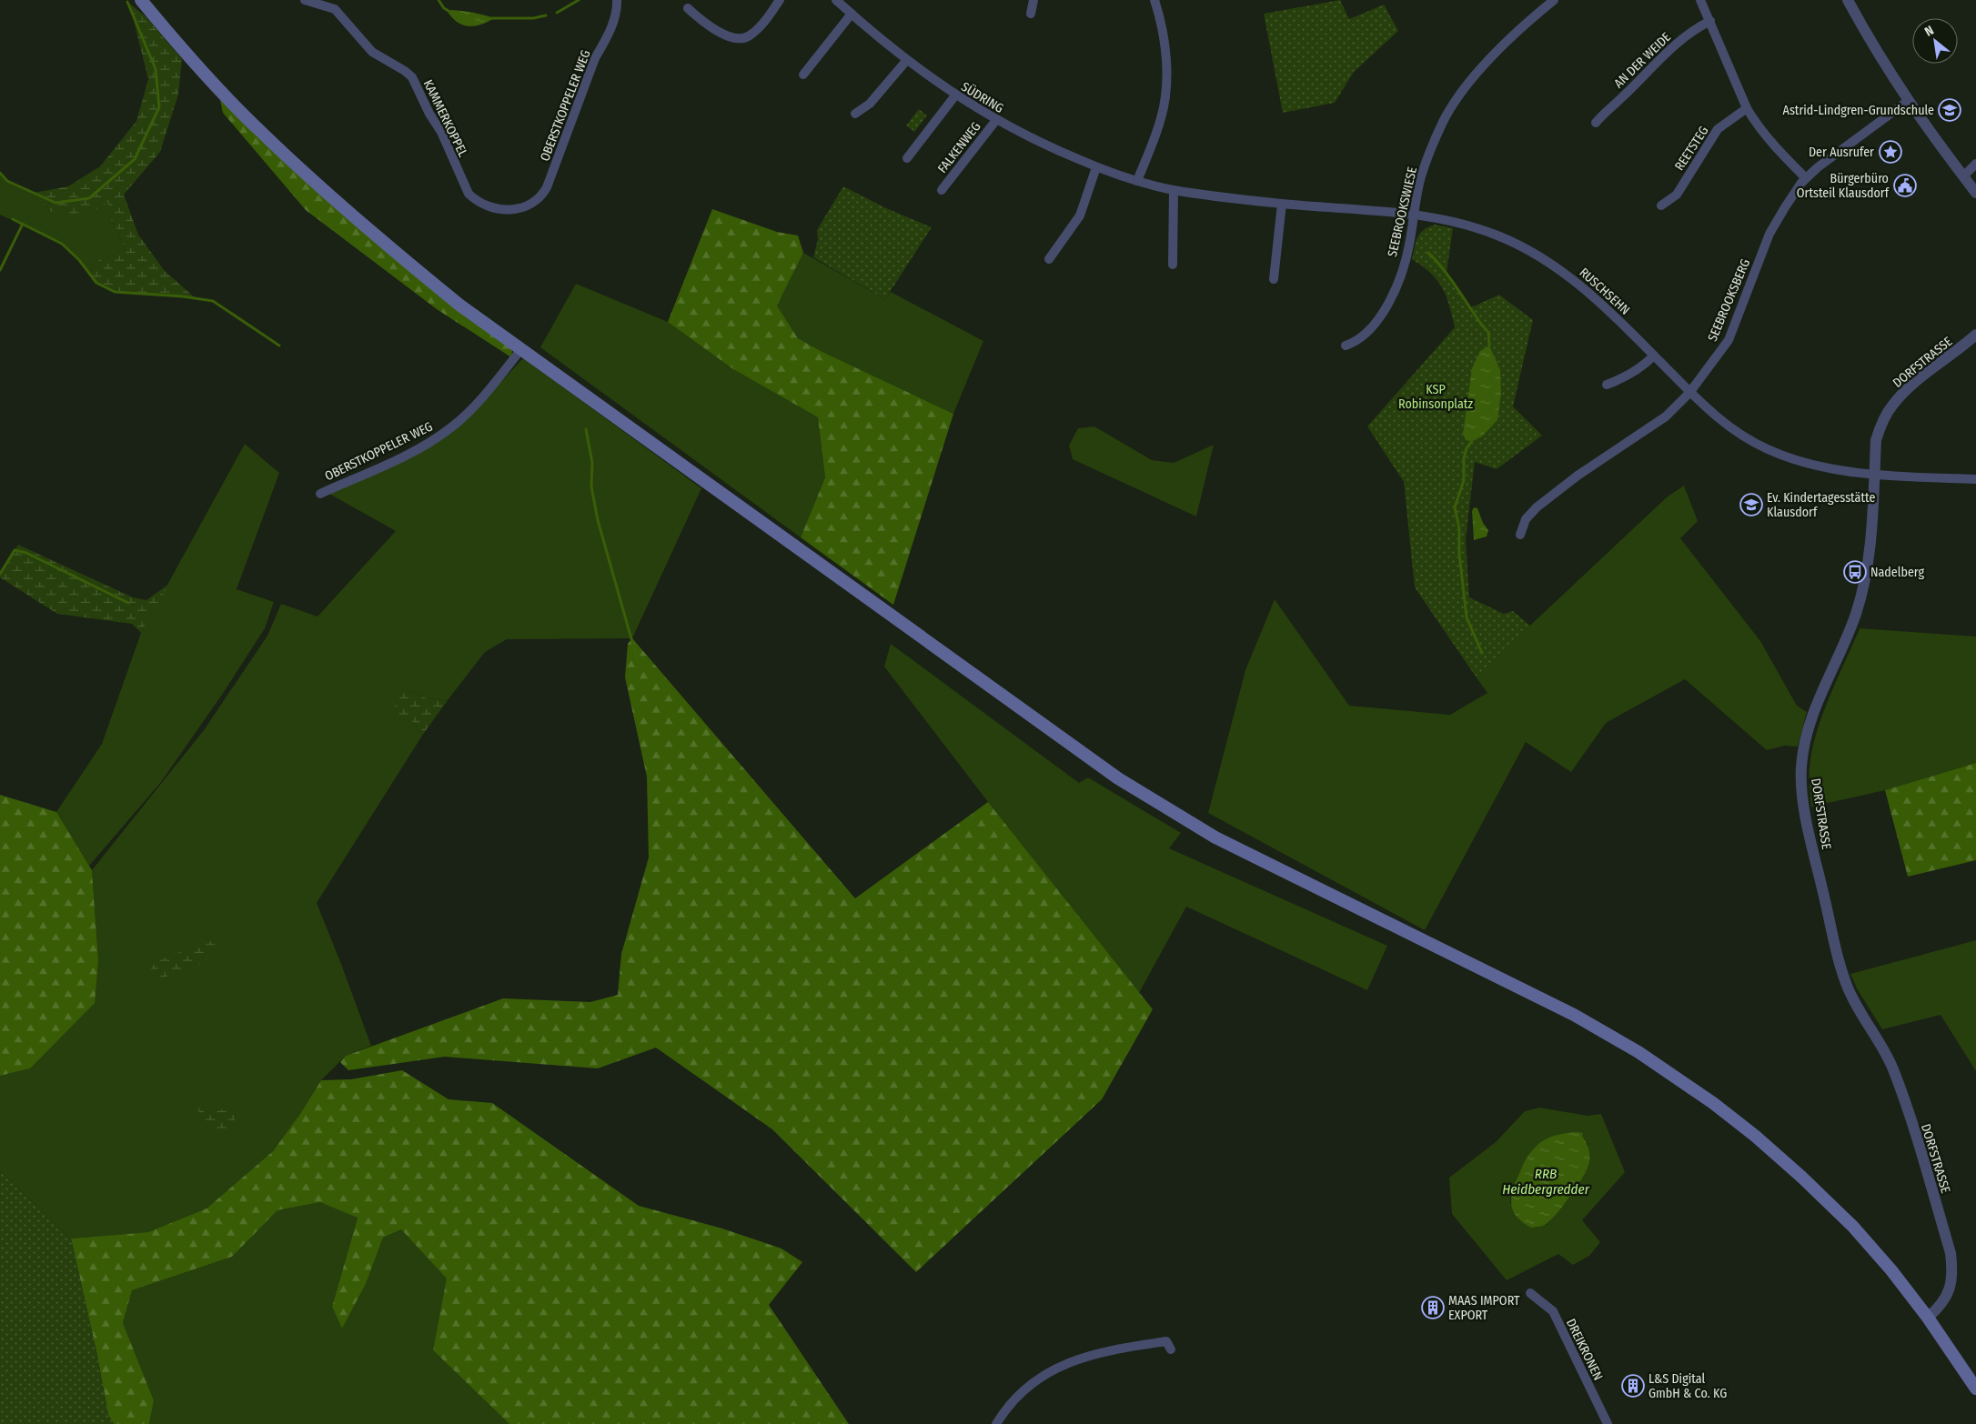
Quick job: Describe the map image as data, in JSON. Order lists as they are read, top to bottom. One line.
{"streets":{"street":["AN DER WEIDE","SÜDRING","OBERSTKOPPELER WEG","KAMMERKOPPEL","FALKENWEG","REETSTEG","SEEBROOKSWIESE","RUSCHSEHN","SEEBROOKSBERG","DORFSTRASSE","DREIKRONEN"]},"crossings":[["SÜDRING","FALKENWEG"],["SÜDRING","RUSCHSEHN"],["OBERSTKOPPELER WEG","KAMMERKOPPEL"],["SEEBROOKSWIESE","RUSCHSEHN"],["RUSCHSEHN","SEEBROOKSBERG"],["RUSCHSEHN","DORFSTRASSE"]],"water":["RRB Heidbergredder"],"parks":["KSP Robinsonplatz"],"places":{"school or university":["Astrid-Lindgren-Grundschule","Ev. Kindertagesstätte Klausdorf"],"place":["Der Ausrufer"],"public building":["Bürgerbüro Ortsteil Klausdorf"],"bus stop":["Nadelberg"],"building":["MAAS IMPORT EXPORT","L&S Digital GmbH & Co. KG"]},"north":"top left"}
